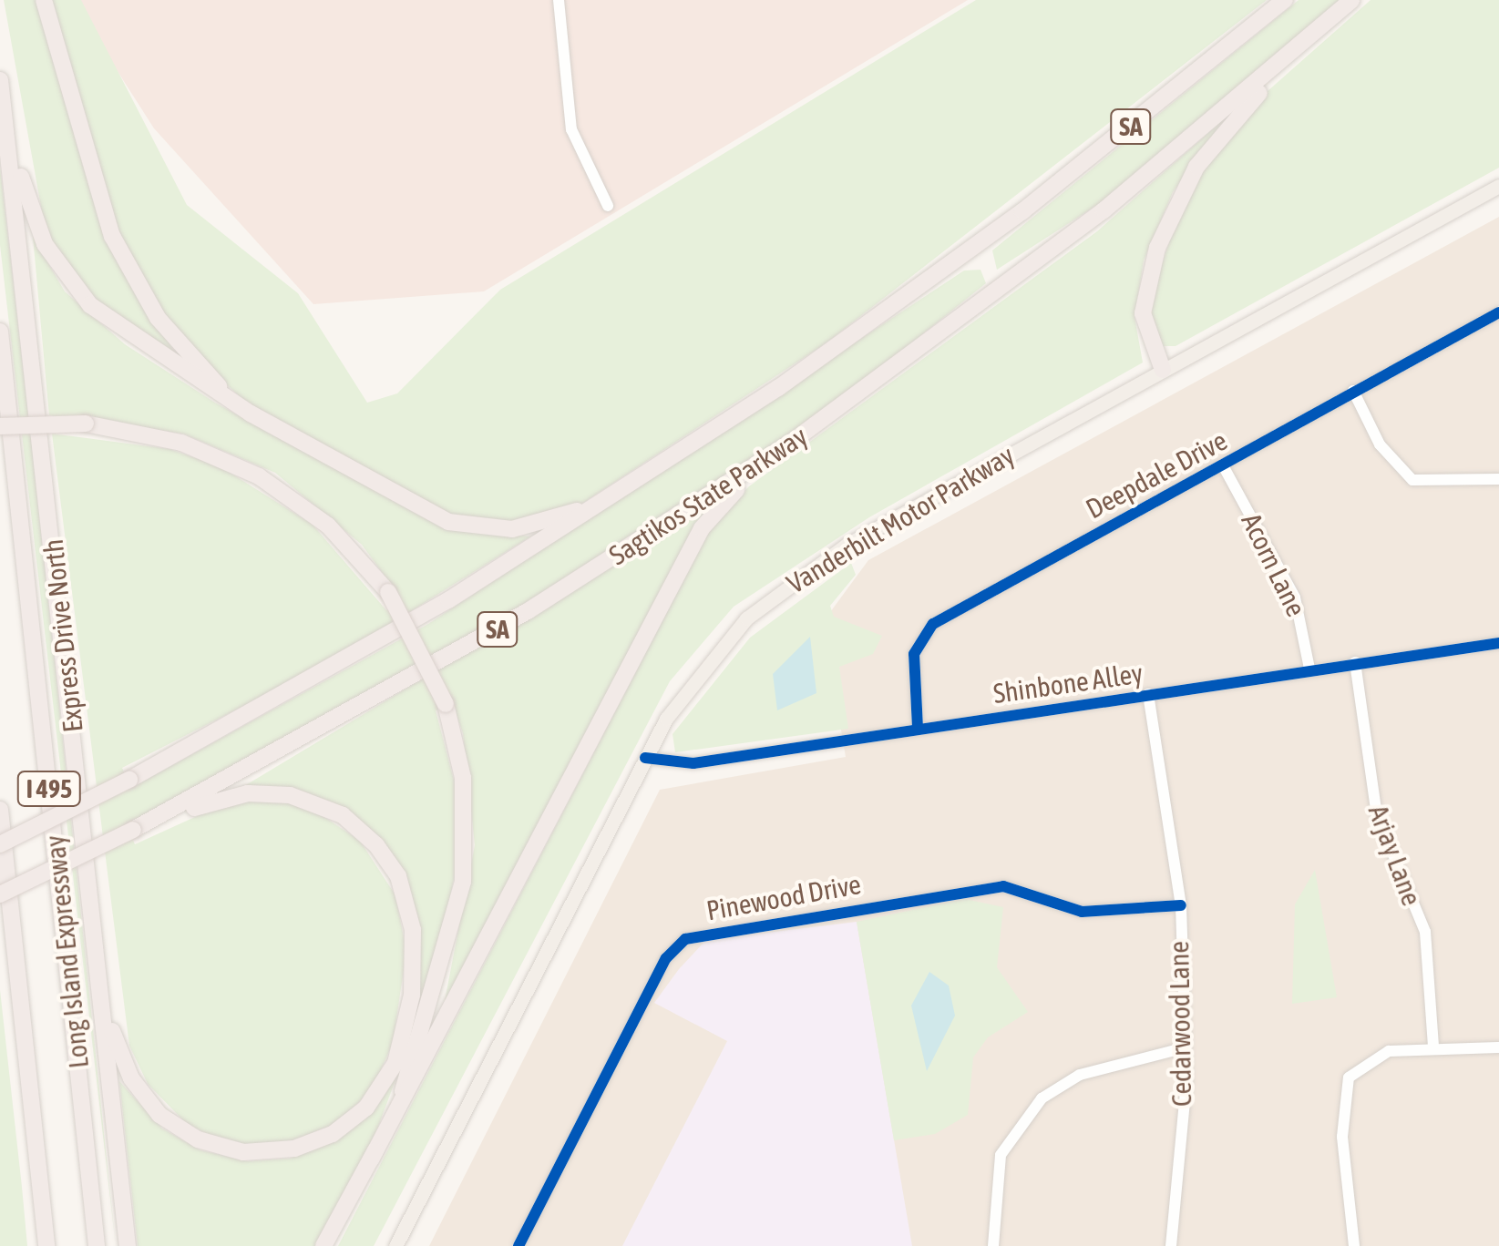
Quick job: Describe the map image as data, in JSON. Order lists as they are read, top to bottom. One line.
{"streets":{"highway":["SA","Sagtikos State Parkway","Express Drive North","I 495","Long Island Expressway"],"main road":["Vanderbilt Motor Parkway"],"street":["Deepdale Drive","Acorn Lane","Shinbone Alley","Arjay Lane","Pinewood Drive","Cedarwood Lane"]},"crossings":[["Deepdale Drive","Acorn Lane"],["Deepdale Drive","Shinbone Alley"],["Vanderbilt Motor Parkway","Shinbone Alley"],["Acorn Lane","Shinbone Alley"],["Shinbone Alley","Arjay Lane"],["Shinbone Alley","Cedarwood Lane"],["Pinewood Drive","Cedarwood Lane"]]}
